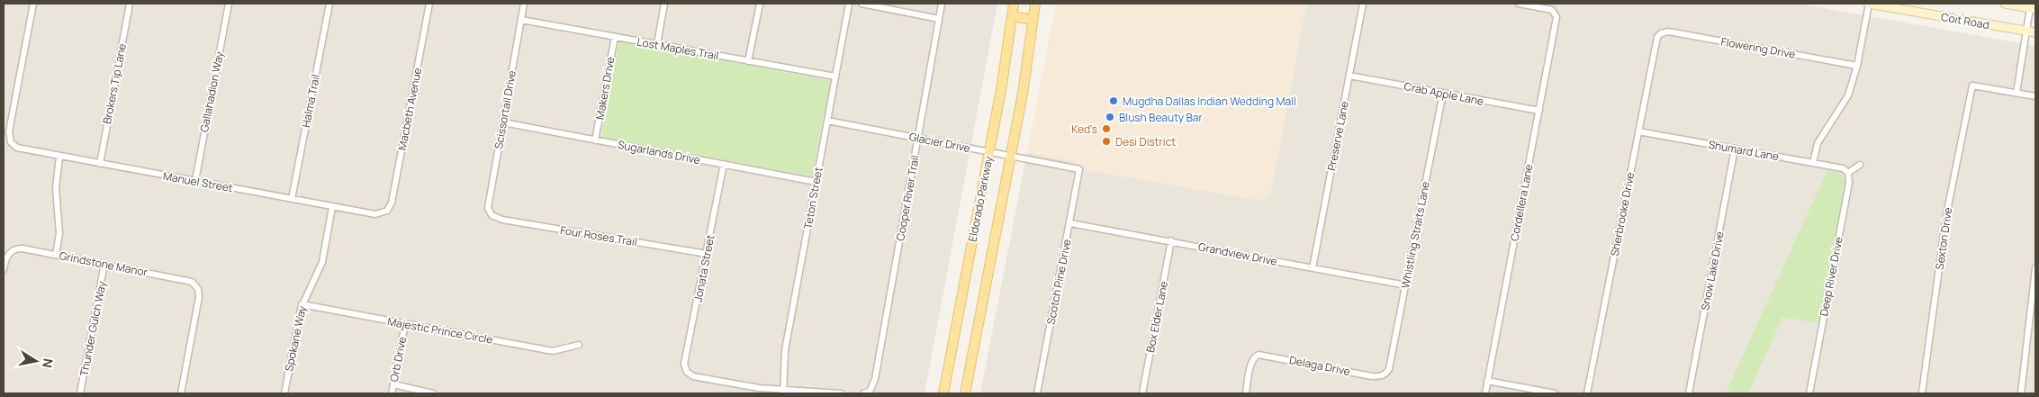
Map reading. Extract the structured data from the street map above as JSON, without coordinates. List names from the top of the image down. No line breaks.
{"streets":{"main road":["Coit Road","Eldorado Parkway"],"street":["Flowering Drive","Lost Maples Trail","Brokers Tip Lane","Makers Drive","Gallahadion Way","Crab Apple Lane","Halma Trail","Macbeth Avenue","Scissortail Drive","Preserve Lane","Glacier Drive","Shumard Lane","Sugarlands Drive","Manuel Street","Teton Street","Cooper River Trail","Cordellera Lane","Sherbrooke Drive","Whistling Straits Lane","Four Roses Trail","Sexton Drive","Grandview Drive","Grindstone Manor","Jonata Street","Snow Lake Drive","Deep River Drive","Scotch Pine Drive","Box Elder Lane","Thunder Gulch Way","Majestic Prince Circle","Spokane Way","Orb Drive","Delaga Drive"]},"crossings":[["Flowering Drive","Sherbrooke Drive"],["Lost Maples Trail","Makers Drive"],["Lost Maples Trail","Scissortail Drive"],["Lost Maples Trail","Teton Street"],["Brokers Tip Lane","Manuel Street"],["Makers Drive","Sugarlands Drive"],["Gallahadion Way","Manuel Street"],["Crab Apple Lane","Preserve Lane"],["Crab Apple Lane","Cordellera Lane"],["Crab Apple Lane","Whistling Straits Lane"],["Halma Trail","Manuel Street"],["Macbeth Avenue","Manuel Street"],["Scissortail Drive","Sugarlands Drive"],["Scissortail Drive","Four Roses Trail"],["Preserve Lane","Grandview Drive"],["Glacier Drive","Teton Street"],["Glacier Drive","Cooper River Trail"],["Glacier Drive","Eldorado Parkway"],["Glacier Drive","Scotch Pine Drive"],["Shumard Lane","Sherbrooke Drive"],["Shumard Lane","Snow Lake Drive"],["Shumard Lane","Deep River Drive"],["Sugarlands Drive","Teton Street"],["Sugarlands Drive","Jonata Street"],["Manuel Street","Spokane Way"],["Teton Street","Jonata Street"],["Whistling Straits Lane","Grandview Drive"],["Whistling Straits Lane","Delaga Drive"],["Four Roses Trail","Jonata Street"],["Grandview Drive","Scotch Pine Drive"],["Grandview Drive","Box Elder Lane"],["Grindstone Manor","Thunder Gulch Way"],["Majestic Prince Circle","Spokane Way"],["Majestic Prince Circle","Orb Drive"]],"places":["Mugdha Dallas Indian Wedding Mall","Blush Beauty Bar","Ked's","Desi District"],"north":"right"}
